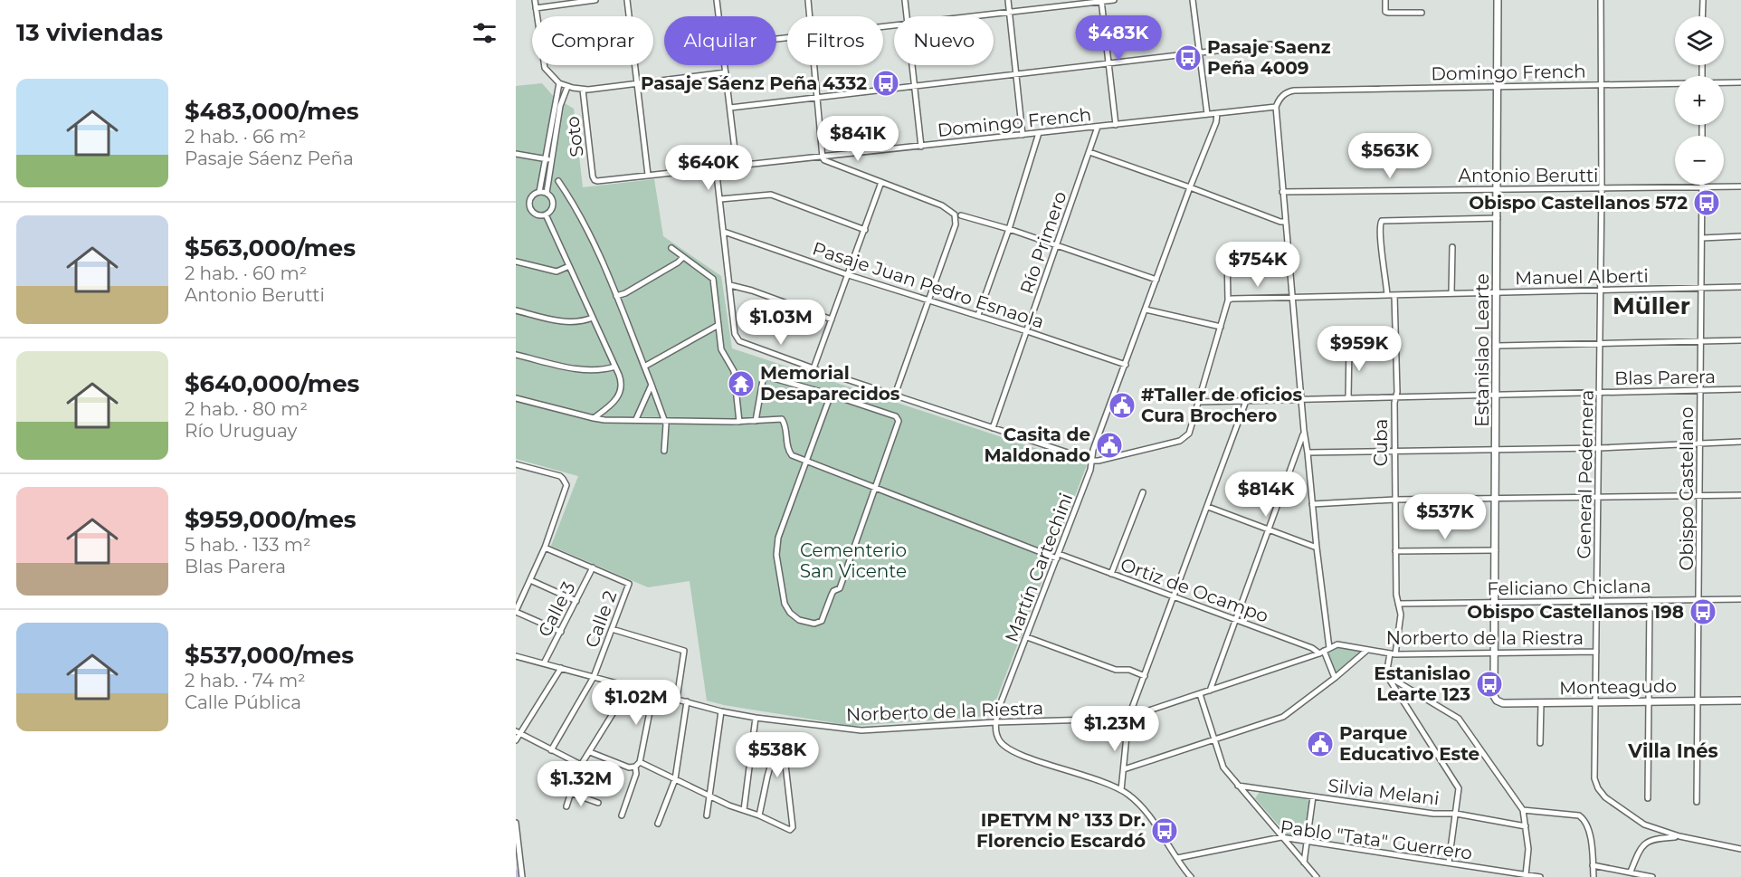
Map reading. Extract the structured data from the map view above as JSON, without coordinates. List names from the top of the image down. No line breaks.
{"streets":{"street":["Domingo French","Soto","Antonio Berutti","Río Primero","Manuel Alberti","Pasaje Juan Pedro Esnaola","Estanislao Learte","Blas Parera","Cuba","General Pedernera","Obispo Castellano","Martín Cartechini","Feliciano Chiclana","Ortiz de Ocampo","Calle 3","Calle 2","Norberto de la Riestra","Monteagudo","Silvia Melani","Pablo \"Tata\" Guerrero"]},"crossings":[["Domingo French","Soto"],["Domingo French","Río Primero"],["Domingo French","Estanislao Learte"],["Domingo French","General Pedernera"],["Domingo French","Martín Cartechini"],["Antonio Berutti","Estanislao Learte"],["Antonio Berutti","General Pedernera"],["Antonio Berutti","Obispo Castellano"],["Río Primero","Pasaje Juan Pedro Esnaola"],["Manuel Alberti","Estanislao Learte"],["Manuel Alberti","Cuba"],["Manuel Alberti","General Pedernera"],["Manuel Alberti","Obispo Castellano"],["Pasaje Juan Pedro Esnaola","Martín Cartechini"],["Estanislao Learte","Blas Parera"],["Estanislao Learte","Feliciano Chiclana"],["Estanislao Learte","Norberto de la Riestra"],["Estanislao Learte","Monteagudo"],["Blas Parera","Cuba"],["Blas Parera","General Pedernera"],["Blas Parera","Obispo Castellano"],["Cuba","Feliciano Chiclana"],["Cuba","Norberto de la Riestra"],["General Pedernera","Feliciano Chiclana"],["General Pedernera","Norberto de la Riestra"],["General Pedernera","Monteagudo"],["Obispo Castellano","Feliciano Chiclana"],["Obispo Castellano","Monteagudo"],["Martín Cartechini","Ortiz de Ocampo"],["Martín Cartechini","Norberto de la Riestra"],["Ortiz de Ocampo","Norberto de la Riestra"],["Calle 3","Calle 2"],["Calle 3","Norberto de la Riestra"],["Calle 2","Norberto de la Riestra"]],"districts":["Müller","Villa Inés"],"parks":["Cementerio San Vicente"],"places":{"bus stop":["Pasaje Saenz Peña 4009","Pasaje Sáenz Peña 4332","Obispo Castellanos 572","Obispo Castellanos 198","Estanislao Learte 123","IPETYM Nº 133 Dr. Florencio Escardó"],"temple":["Memorial Desaparecidos"],"public building":["#Taller de oficios Cura Brochero","Casita de Maldonado","Parque Educativo Este"]},"page":{"heading":"13 viviendas","price":["$483K","$841K","$563K","$640K","$754K","$1.03M","$959K","$814K","$537K","$1.02M","$1.23M","$538K","$1.32M"],"map_buttons":["+","−"],"chip":["Comprar","Alquilar","Filtros","Nuevo"],"list":[{"name":"$483,000/mes","note":"2 hab. · 66 m² · Pasaje Sáenz Peña"},{"name":"$563,000/mes","note":"2 hab. · 60 m² · Antonio Berutti"},{"name":"$640,000/mes","note":"2 hab. · 80 m² · Río Uruguay"},{"name":"$959,000/mes","note":"5 hab. · 133 m² · Blas Parera"},{"name":"$537,000/mes","note":"2 hab. · 74 m² · Calle Pública"}]}}
